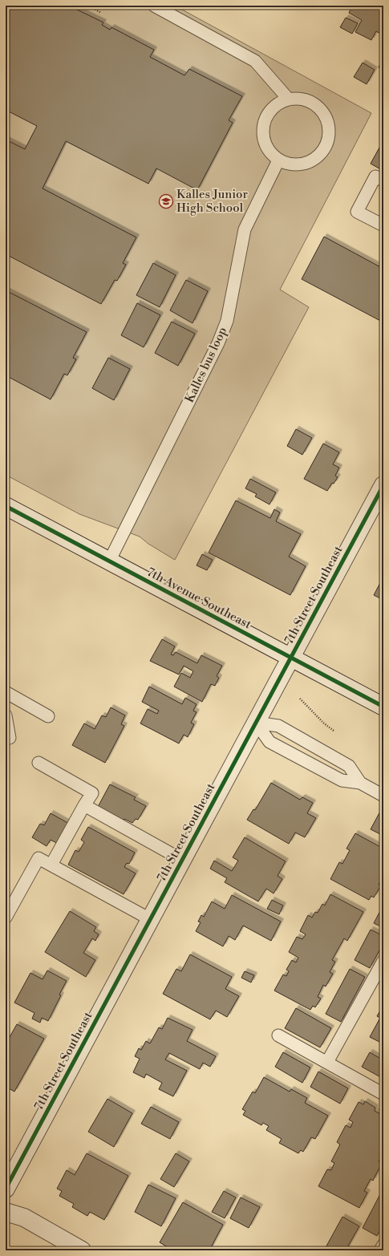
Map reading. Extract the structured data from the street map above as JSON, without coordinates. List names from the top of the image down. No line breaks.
{"streets":{"street":["7th Street Southeast","7th Avenue Southeast"],"lane":["Kalles bus loop"]},"crossings":[["Kalles bus loop","7th Avenue Southeast"],["7th Street Southeast","7th Avenue Southeast"]],"places":{"school or university":["Kalles Junior High School"]}}
